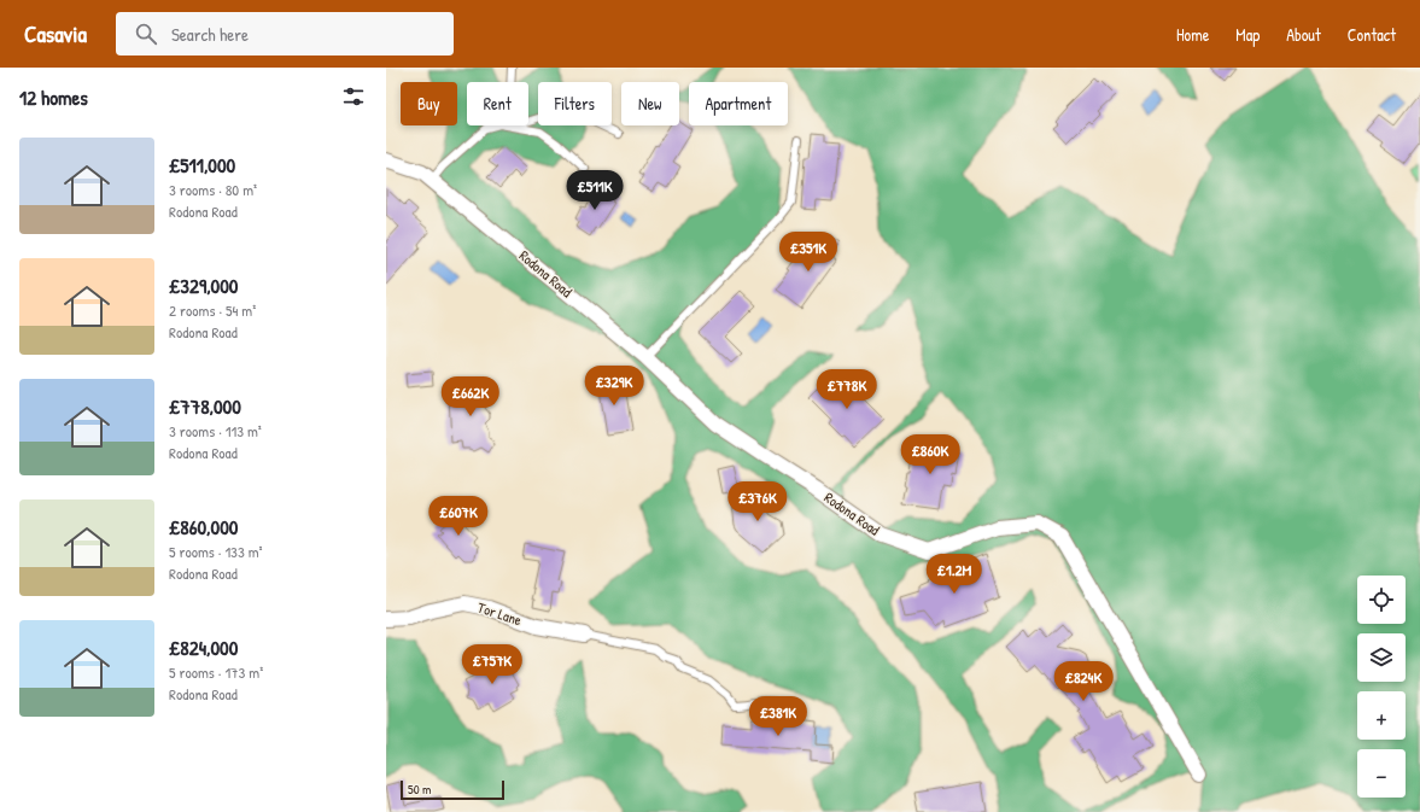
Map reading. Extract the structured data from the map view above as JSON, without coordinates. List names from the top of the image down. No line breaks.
{"streets":{"street":["Rodona Road","Tor Lane"]},"scale_bar":"50 m","page":{"header":"Casavia","search":"Search here","nav":["Home","Map","About","Contact"],"heading":"12 homes","chip":["Buy","Rent","Filters","New","Apartment"],"list":[{"name":"£511,000","note":"3 rooms · 80 m² · Rodona Road"},{"name":"£329,000","note":"2 rooms · 54 m² · Rodona Road"},{"name":"£778,000","note":"3 rooms · 113 m² · Rodona Road"},{"name":"£860,000","note":"5 rooms · 133 m² · Rodona Road"},{"name":"£824,000","note":"5 rooms · 173 m² · Rodona Road"}],"price":["£511K","£351K","£329K","£778K","£662K","£860K","£376K","£607K","£1.2M","£757K","£824K","£381K"],"map_buttons":["+","−"],"scale":"50 m"}}
